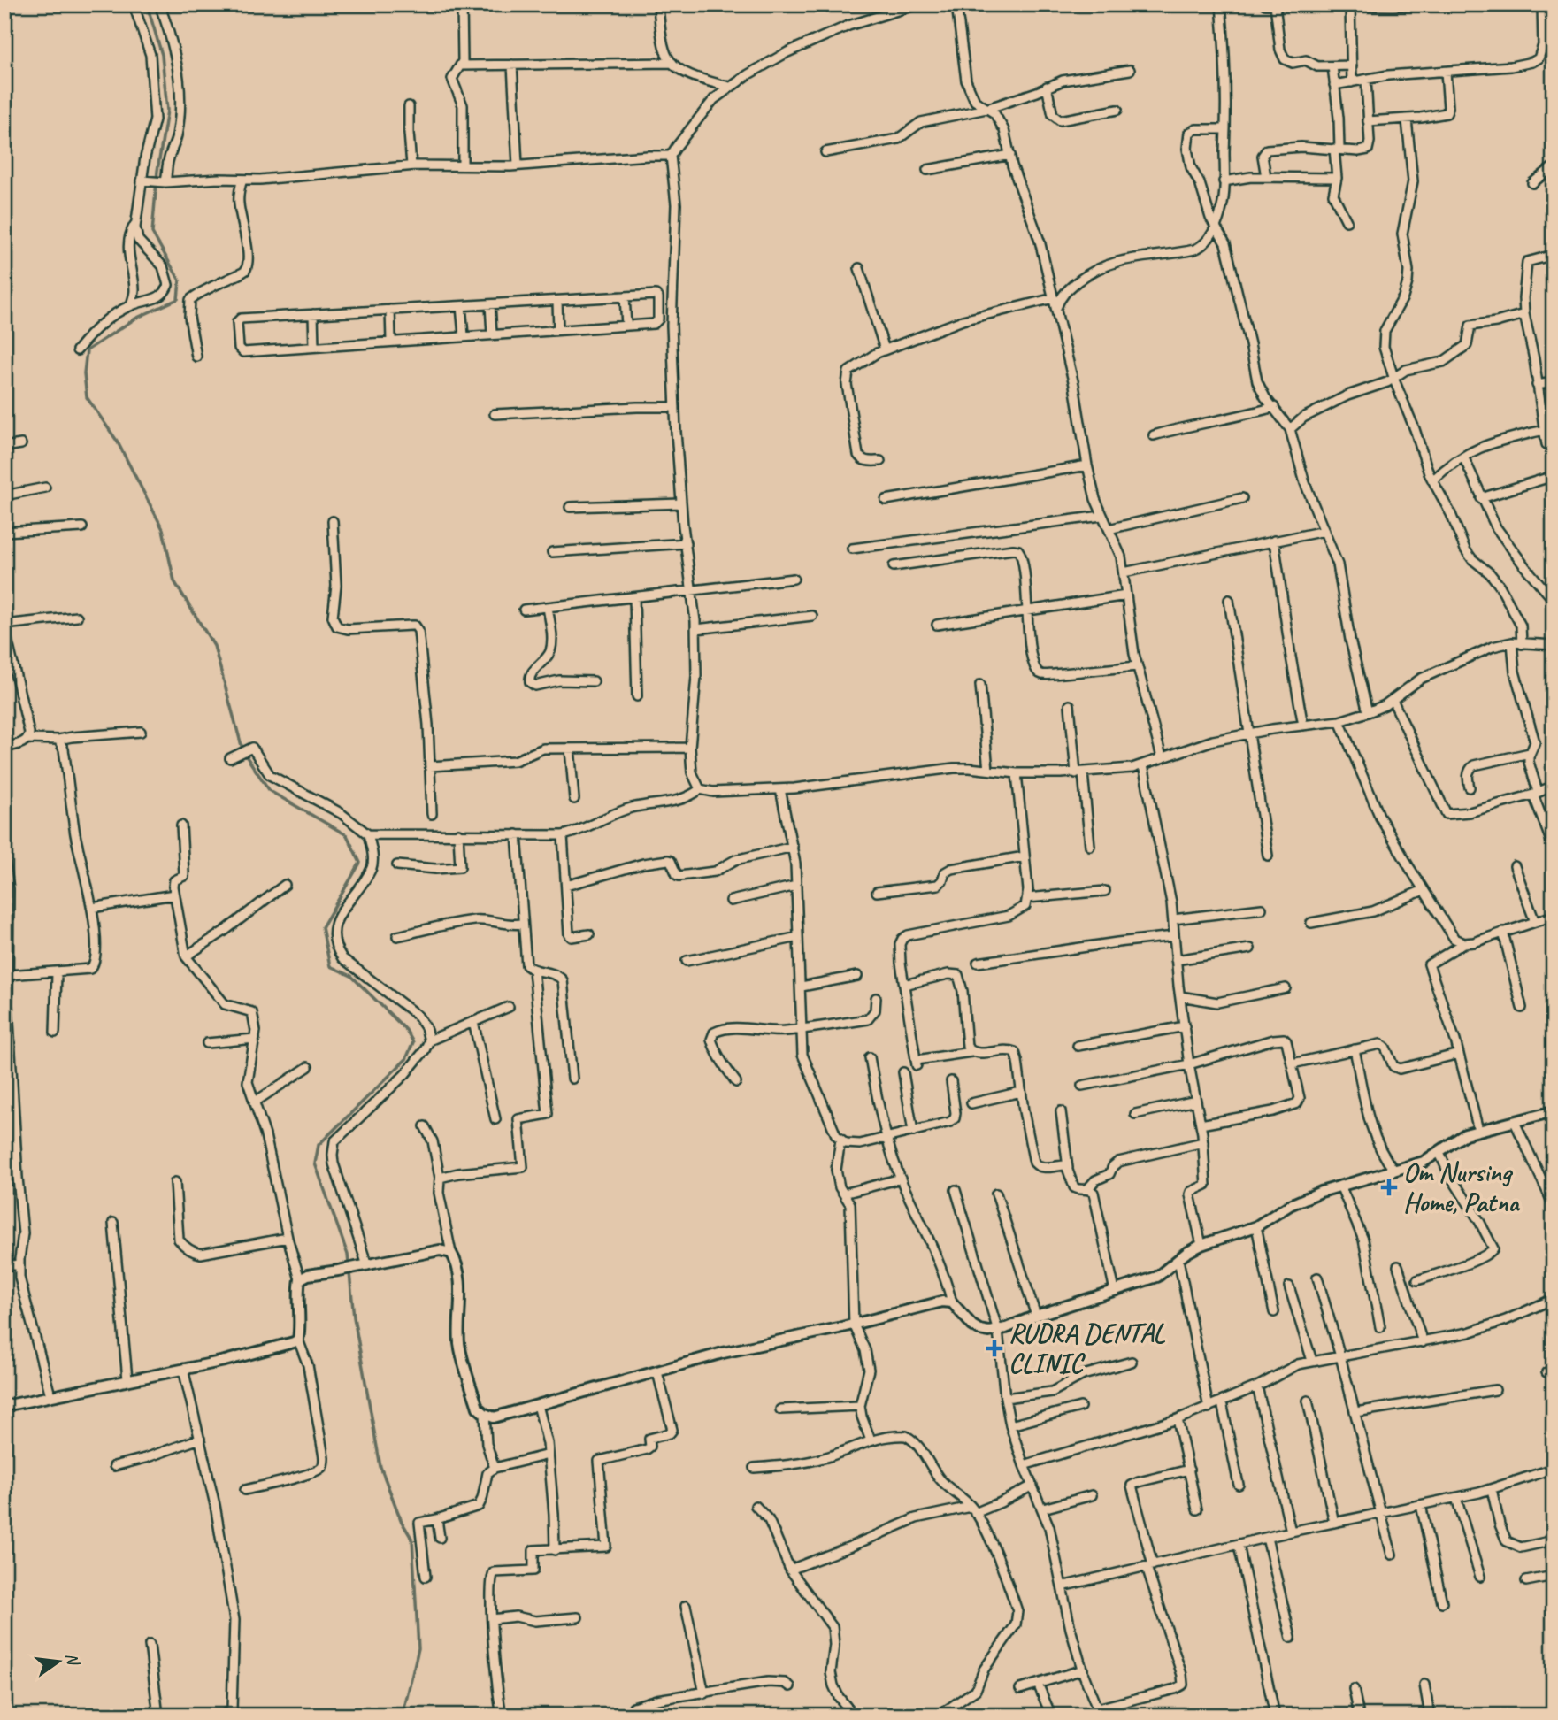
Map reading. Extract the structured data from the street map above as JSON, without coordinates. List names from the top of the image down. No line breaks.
{"places":{"health":["Om Nursing Home, Patna","RUDRA DENTAL CLINIC"]},"north":"right"}
